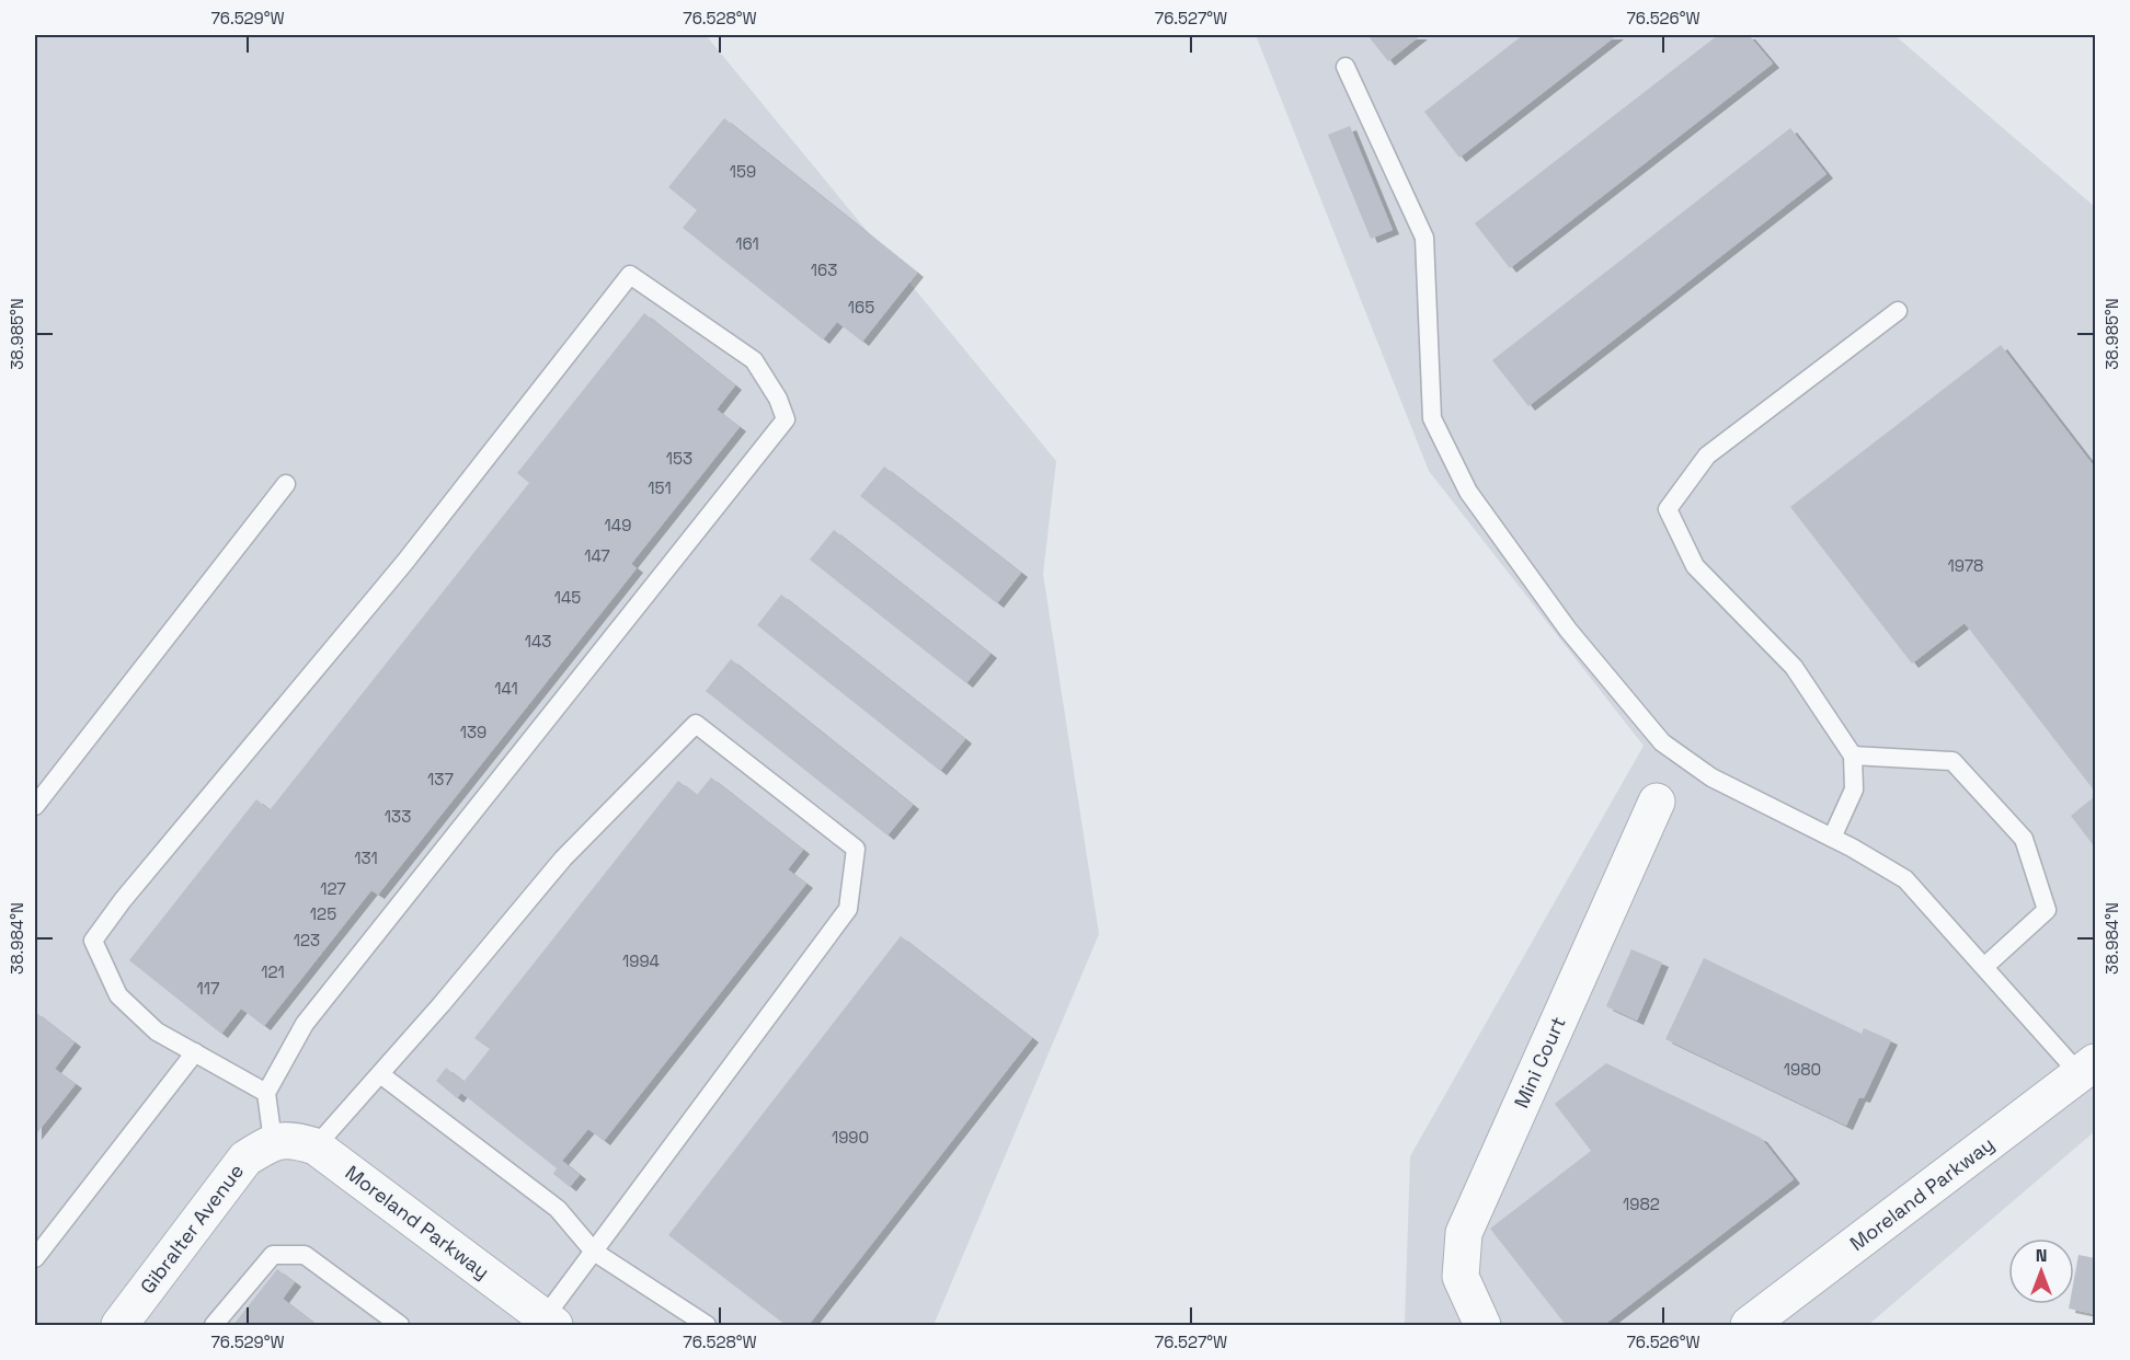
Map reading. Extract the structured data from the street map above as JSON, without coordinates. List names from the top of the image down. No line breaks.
{"streets":{"street":["Mini Court","Moreland Parkway","Gibralter Avenue"]},"crossings":[["Moreland Parkway","Gibralter Avenue"]],"house_numbers":["159","161","163","165","153","151","149","147","1978","145","143","141","139","137","133","131","127","125","123","1994","121","117","1980","1990","1982"],"north":"top","coordinates":["76.529°W","76.528°W","76.527°W","76.526°W","38.985°N","38.984°N"]}
